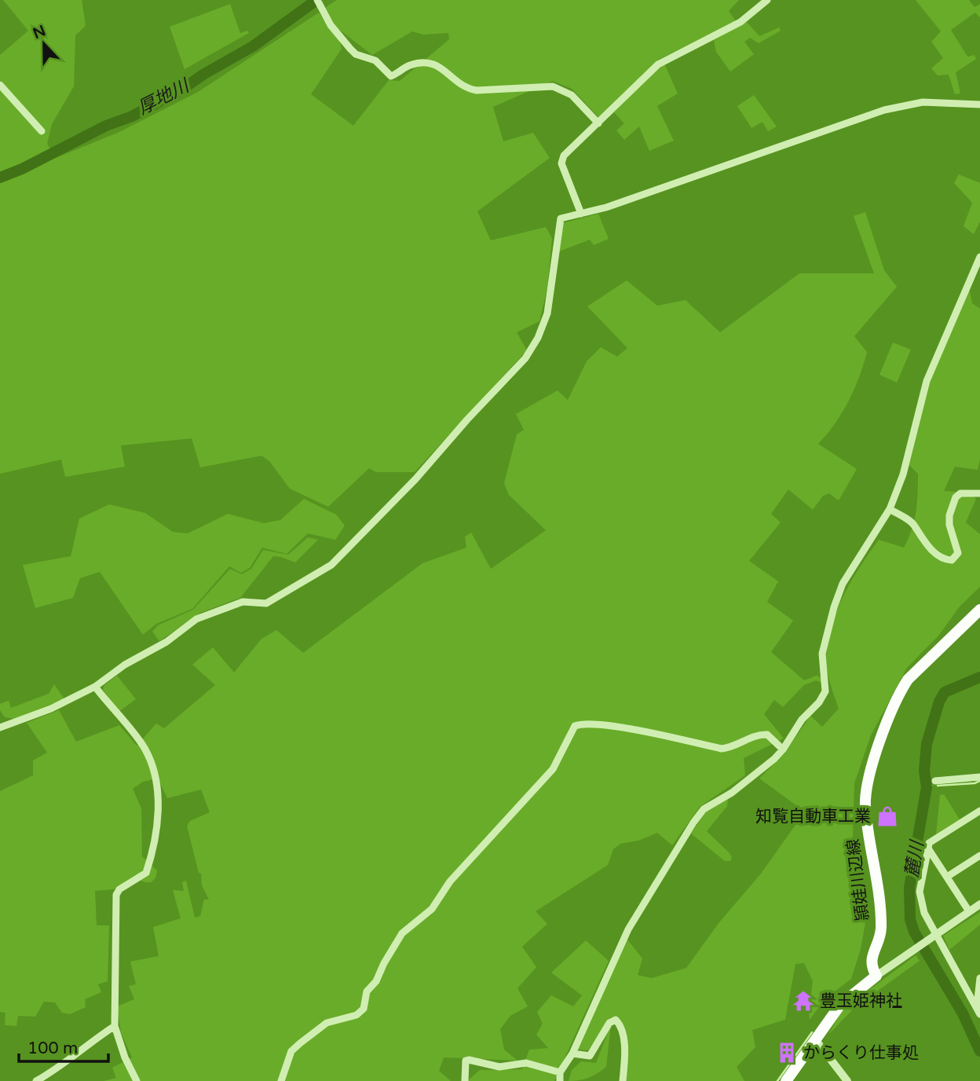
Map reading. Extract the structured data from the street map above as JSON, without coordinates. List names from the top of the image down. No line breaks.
{"streets":{"main road":["頴娃川辺線"]},"water":["厚地川","麓川"],"places":{"shop":["知覧自動車工業"],"temple":["豊玉姫神社"],"building":["からくり仕事処"]},"scale_bar":"100 m","north":"top"}
